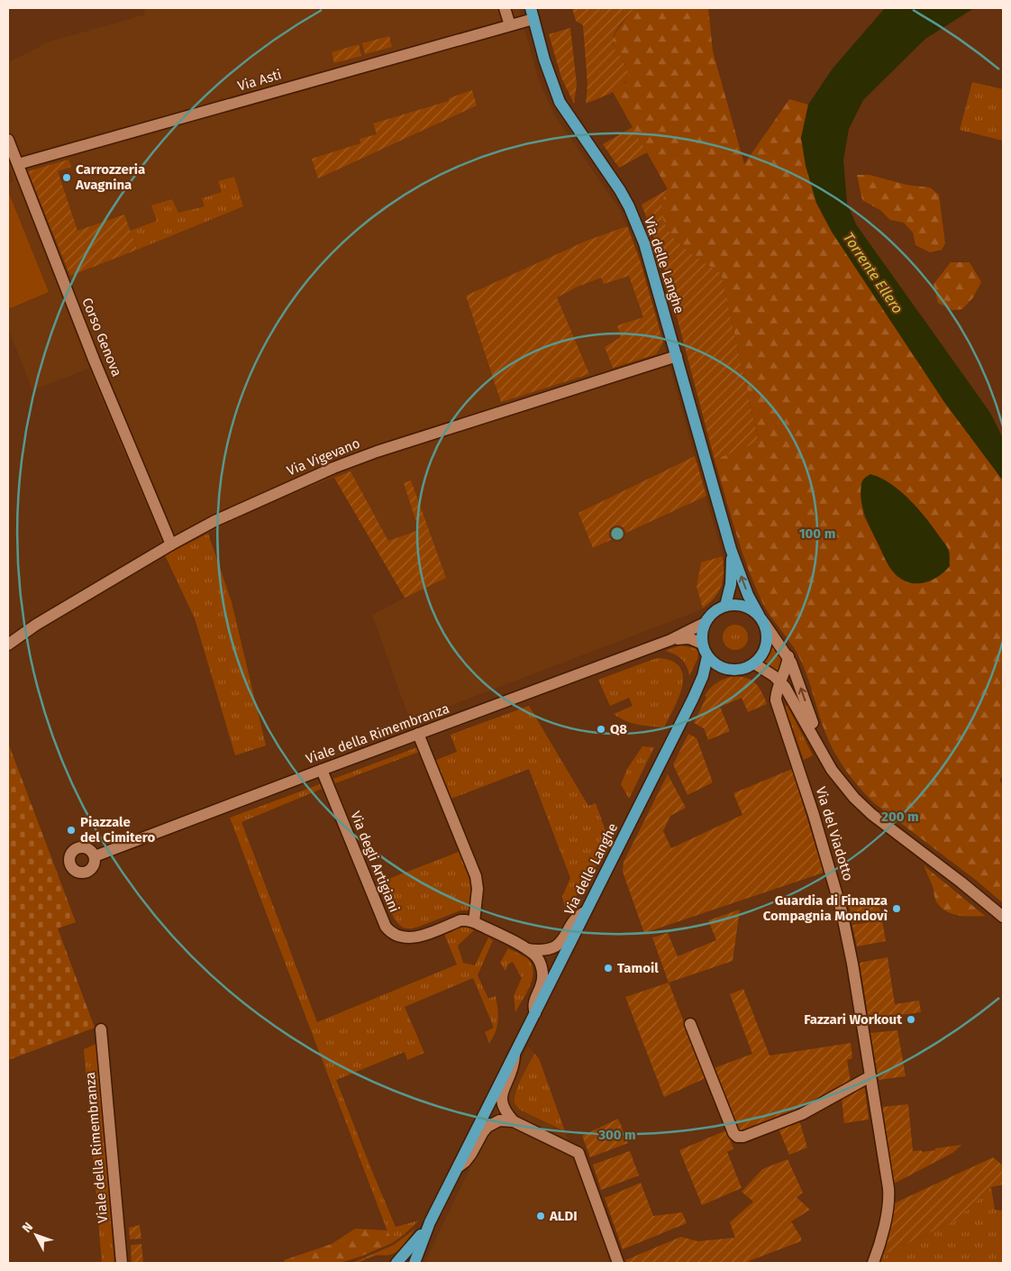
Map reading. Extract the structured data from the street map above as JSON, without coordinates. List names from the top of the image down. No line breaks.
{"streets":{"main road":["Via delle Langhe"],"street":["Via Asti","Corso Genova","Via Vigevano","Viale della Rimembranza","Via del Viadotto","Via degli Artigiani"]},"crossings":[["Via Asti","Via delle Langhe"],["Via Asti","Corso Genova"],["Via delle Langhe","Via Vigevano"],["Via delle Langhe","Via degli Artigiani"],["Corso Genova","Via Vigevano"],["Viale della Rimembranza","Via degli Artigiani"]],"water":["Torrente Ellero"],"places":["Carrozzeria Avagnina","Q8","Piazzale del Cimitero","Guardia di Finanza Compagnia Mondovì","Tamoil","Fazzari Workout","ALDI"],"north":"top left","rings":["100 m","200 m","300 m"]}
